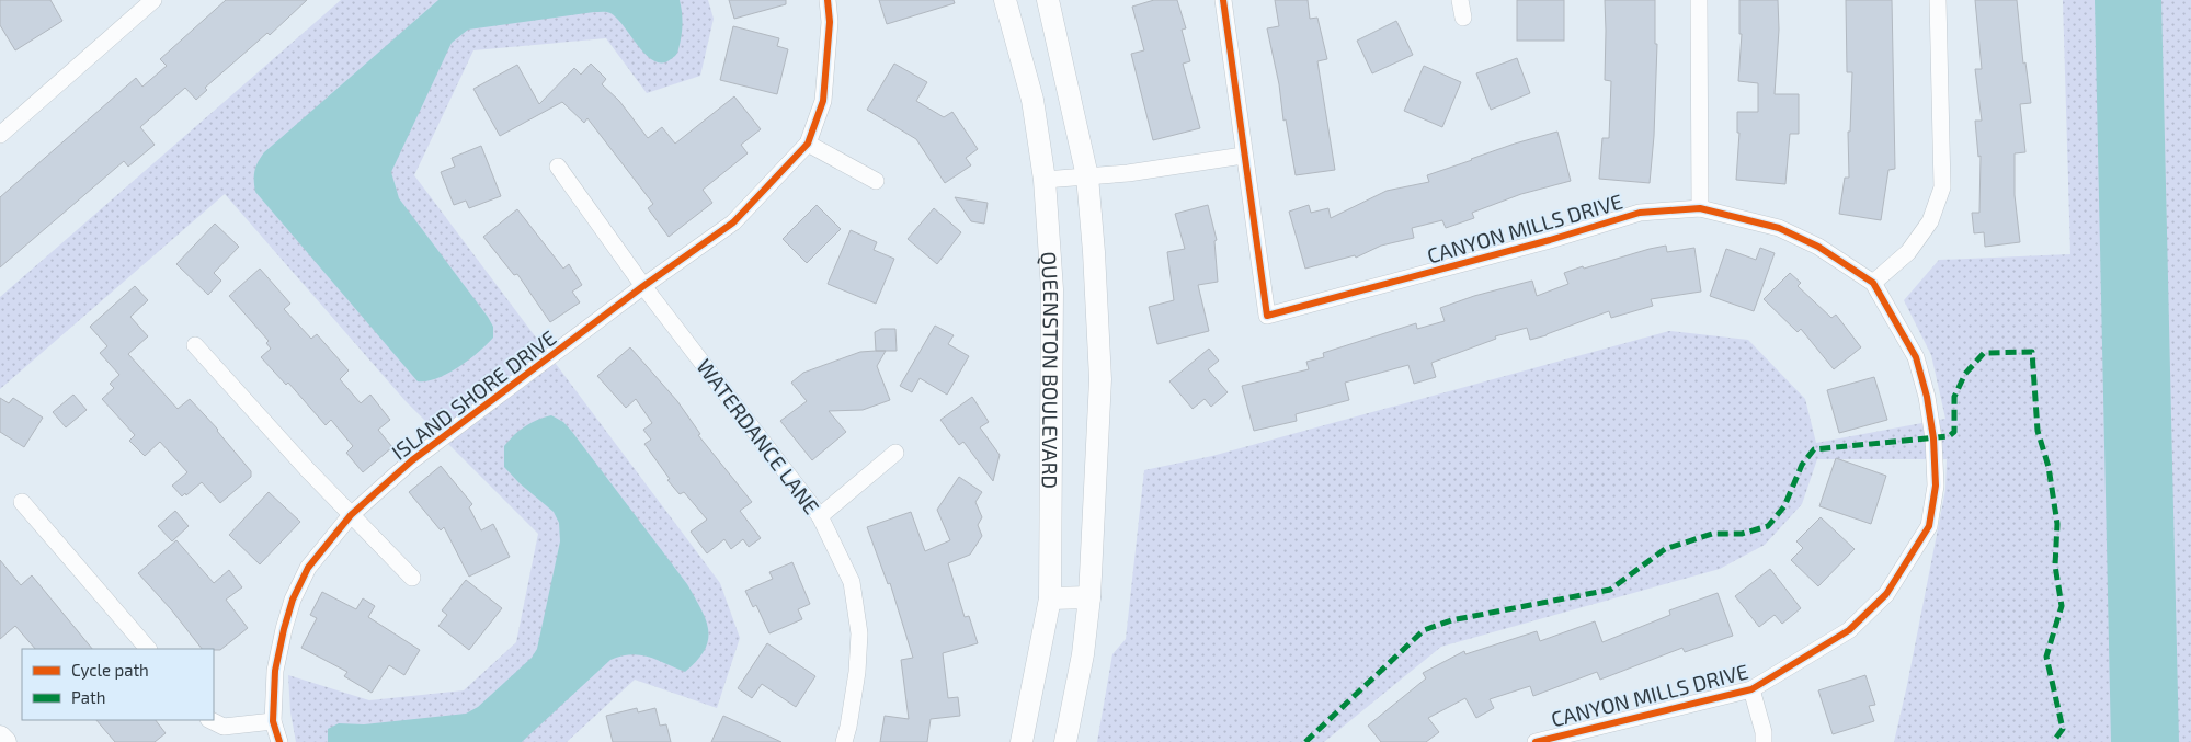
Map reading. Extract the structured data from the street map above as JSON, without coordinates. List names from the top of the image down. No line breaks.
{"streets":{"main road":["QUEENSTON BOULEVARD"],"street":["CANYON MILLS DRIVE","ISLAND SHORE DRIVE","WATERDANCE LANE"]},"crossings":[["ISLAND SHORE DRIVE","WATERDANCE LANE"]],"legend":["Cycle path","Path"]}
